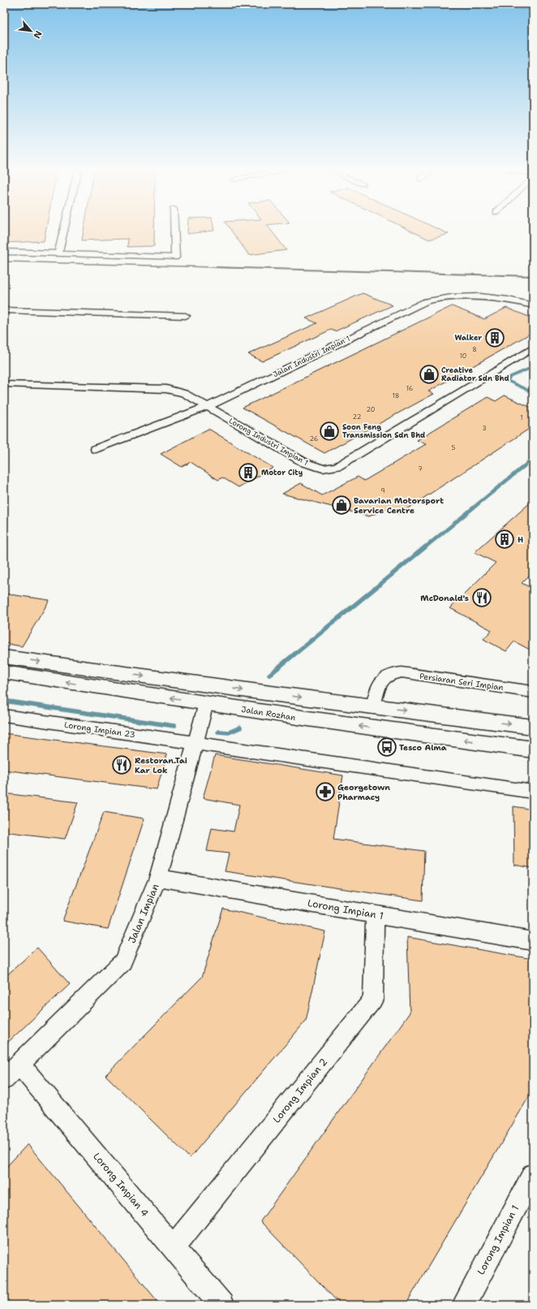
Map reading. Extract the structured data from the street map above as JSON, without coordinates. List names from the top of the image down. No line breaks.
{"streets":{"main road":["Jalan Rozhan"],"street":["Jalan Industri Impian 1","Lorong Industri Impian 1","Persiaran Seri Impian","Lorong Impian 23","Lorong Impian 1","Jalan Impian","Lorong Impian 2","Lorong Impian 4"]},"crossings":[["Jalan Industri Impian 1","Lorong Industri Impian 1"],["Persiaran Seri Impian","Jalan Rozhan"],["Jalan Rozhan","Jalan Impian"],["Lorong Impian 23","Jalan Impian"],["Lorong Impian 1","Jalan Impian"],["Lorong Impian 1","Lorong Impian 2"],["Jalan Impian","Lorong Impian 4"],["Lorong Impian 2","Lorong Impian 4"]],"places":{"building":["Walker","Motor City","H"],"shop":["Creative Radiator Sdn Bhd","Soon Feng Transmission Sdn Bhd","Bavarian Motorsport Service Centre"],"restaurant":["McDonald's","Restoran.Tai Kar Lok"],"bus stop":["Tesco Alma"],"pharmacy":["Georgetown Pharmacy"]},"house_numbers":["8","10","16","18","20","22","1","3","26","5","7","9"],"north":"bottom right"}
